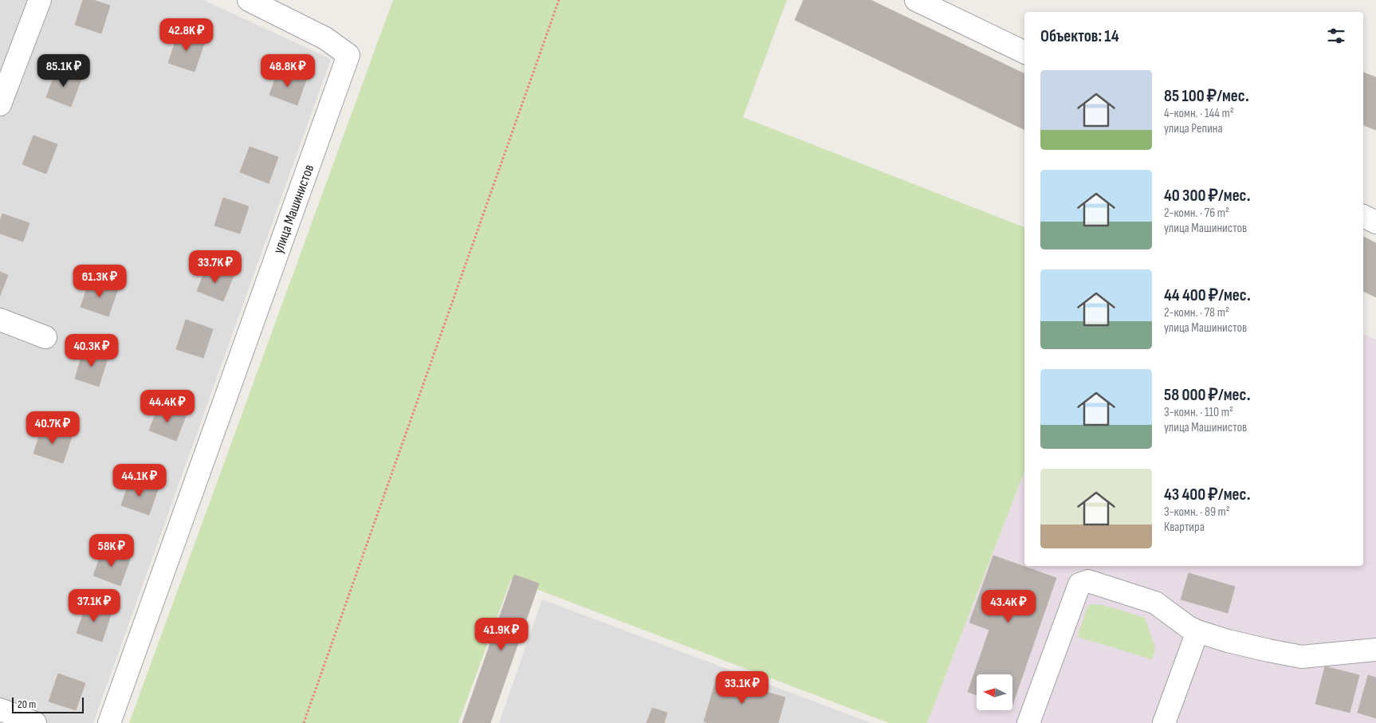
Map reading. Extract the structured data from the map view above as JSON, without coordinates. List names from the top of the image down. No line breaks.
{"streets":{"street":["улица Машинистов"]},"scale_bar":"20 m","north":"left","page":{"heading":"Объектов: 14","price":["42.8K ₽","85.1K ₽","48.8K ₽","33.7K ₽","61.3K ₽","40.3K ₽","44.4K ₽","40.7K ₽","44.1K ₽","58K ₽","37.1K ₽","43.4K ₽","41.9K ₽","33.1K ₽"],"list":[{"name":"85 100 ₽/мес.","note":"4-комн. · 144 m² · улица Репина"},{"name":"40 300 ₽/мес.","note":"2-комн. · 76 m² · улица Машинистов"},{"name":"44 400 ₽/мес.","note":"2-комн. · 78 m² · улица Машинистов"},{"name":"58 000 ₽/мес.","note":"3-комн. · 110 m² · улица Машинистов"},{"name":"43 400 ₽/мес.","note":"3-комн. · 89 m² · Квартира"}],"scale":"20 m"}}
